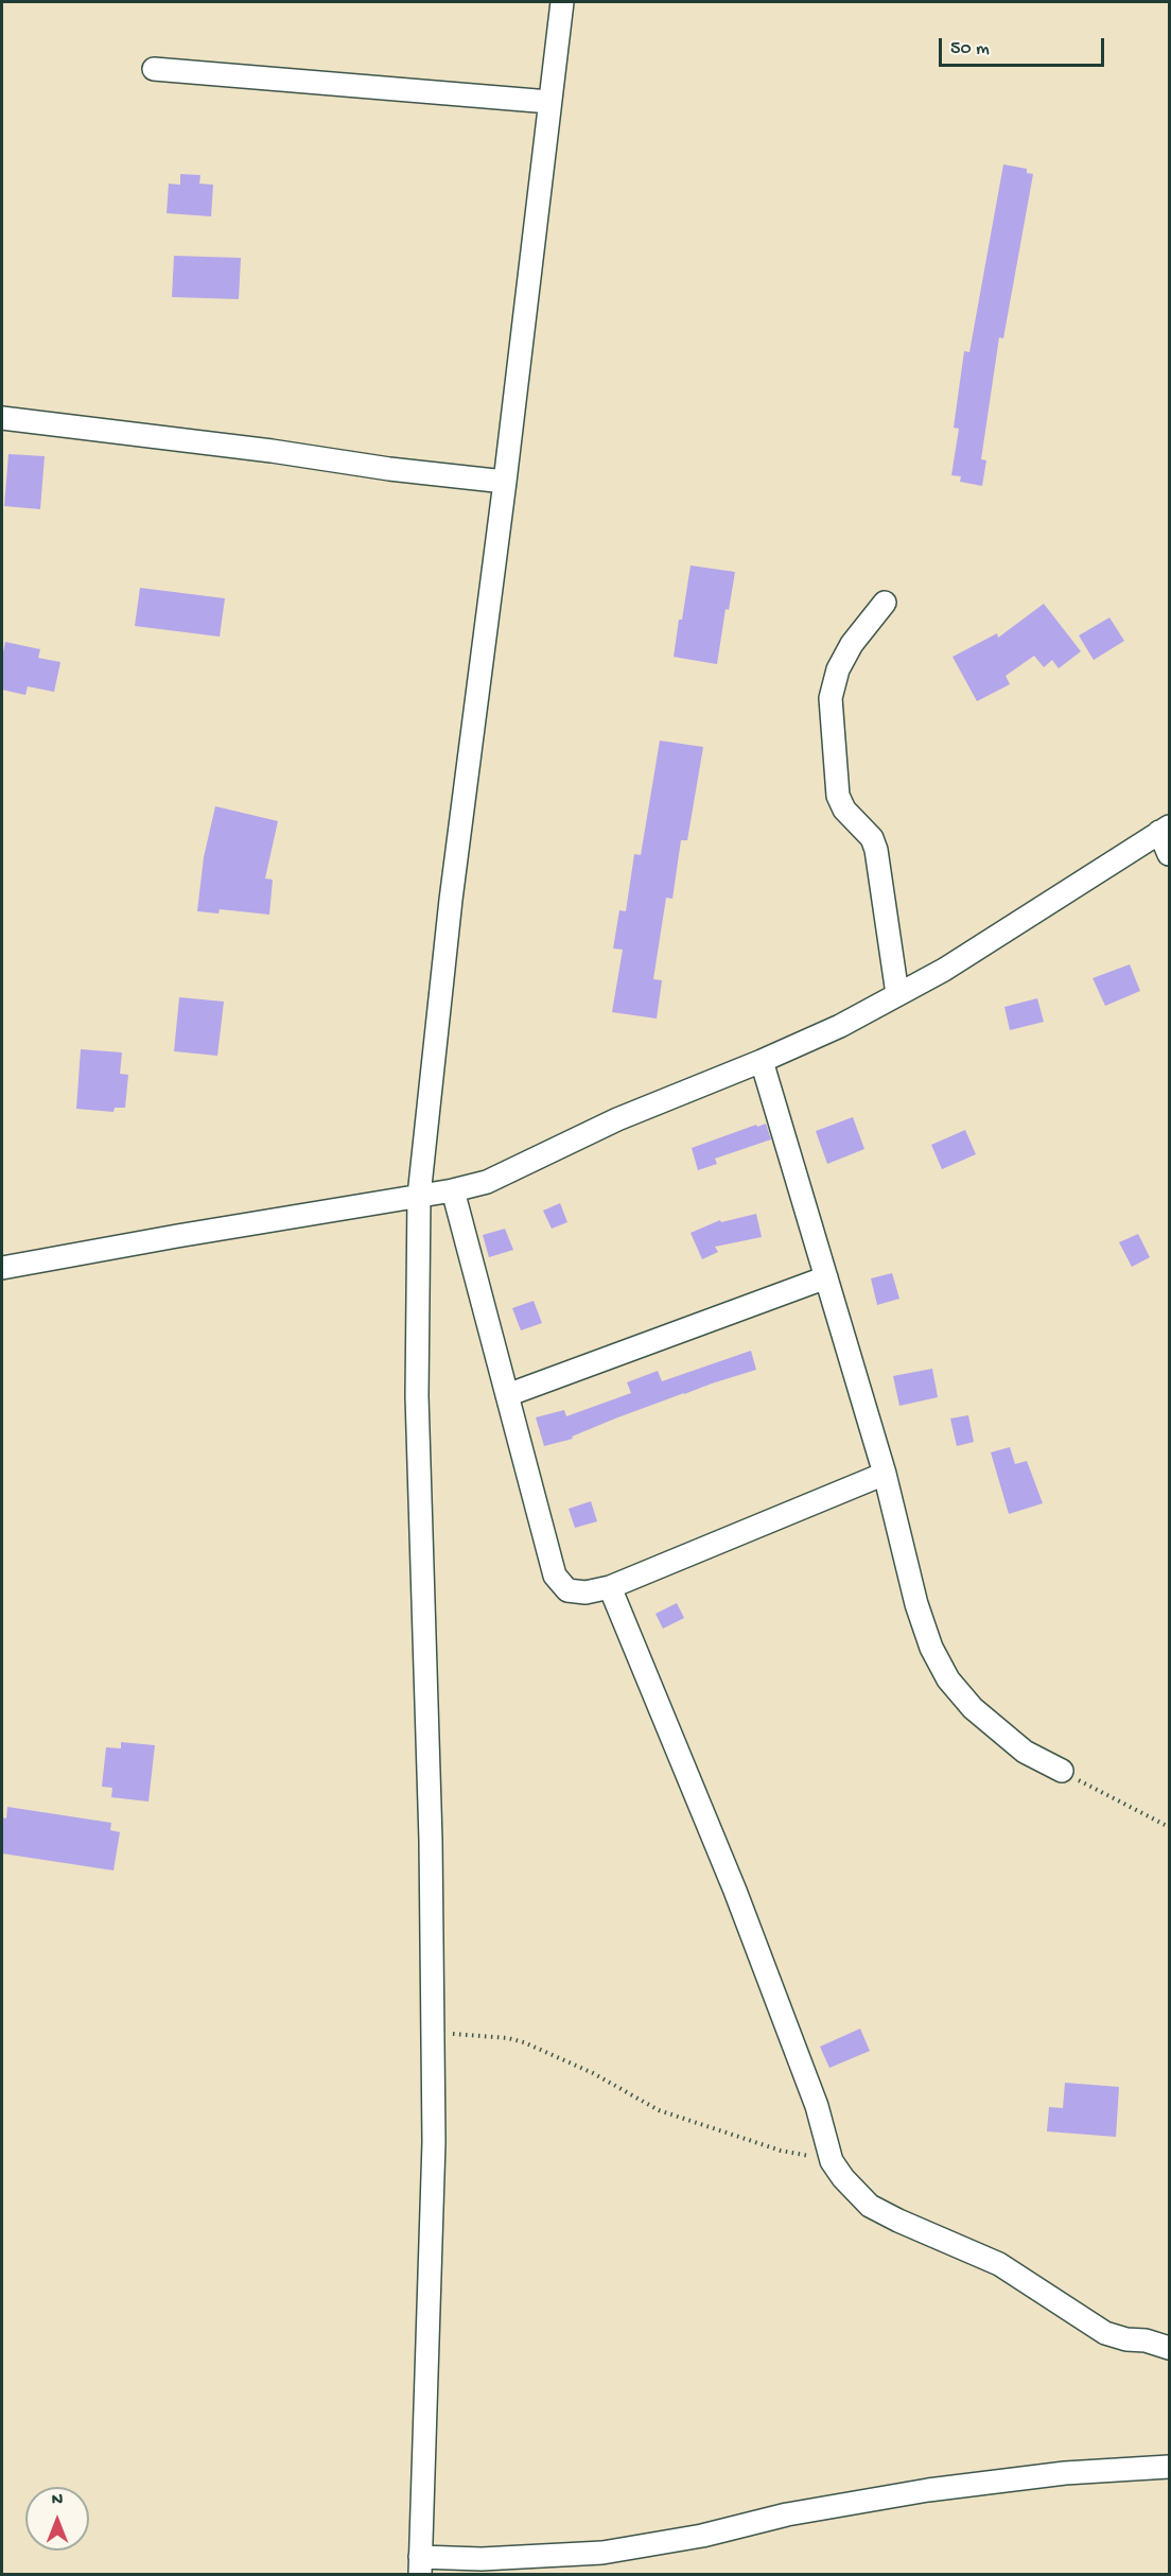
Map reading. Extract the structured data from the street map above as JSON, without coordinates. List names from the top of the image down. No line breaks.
{"scale_bar":"50 m","north":"top"}
